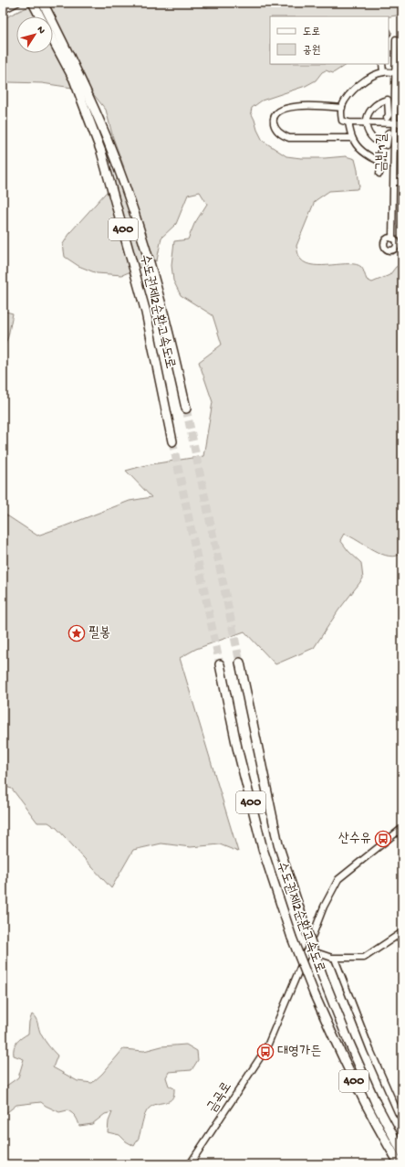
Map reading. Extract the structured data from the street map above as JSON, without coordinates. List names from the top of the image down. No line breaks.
{"streets":{"highway":["400","수도권제2순환고속도로"],"street":["금반1길","금곡로"]},"places":{"place":["필봉"],"bus stop":["산수유","대영가든"]},"legend":["도로","공원"],"north":"top right"}
